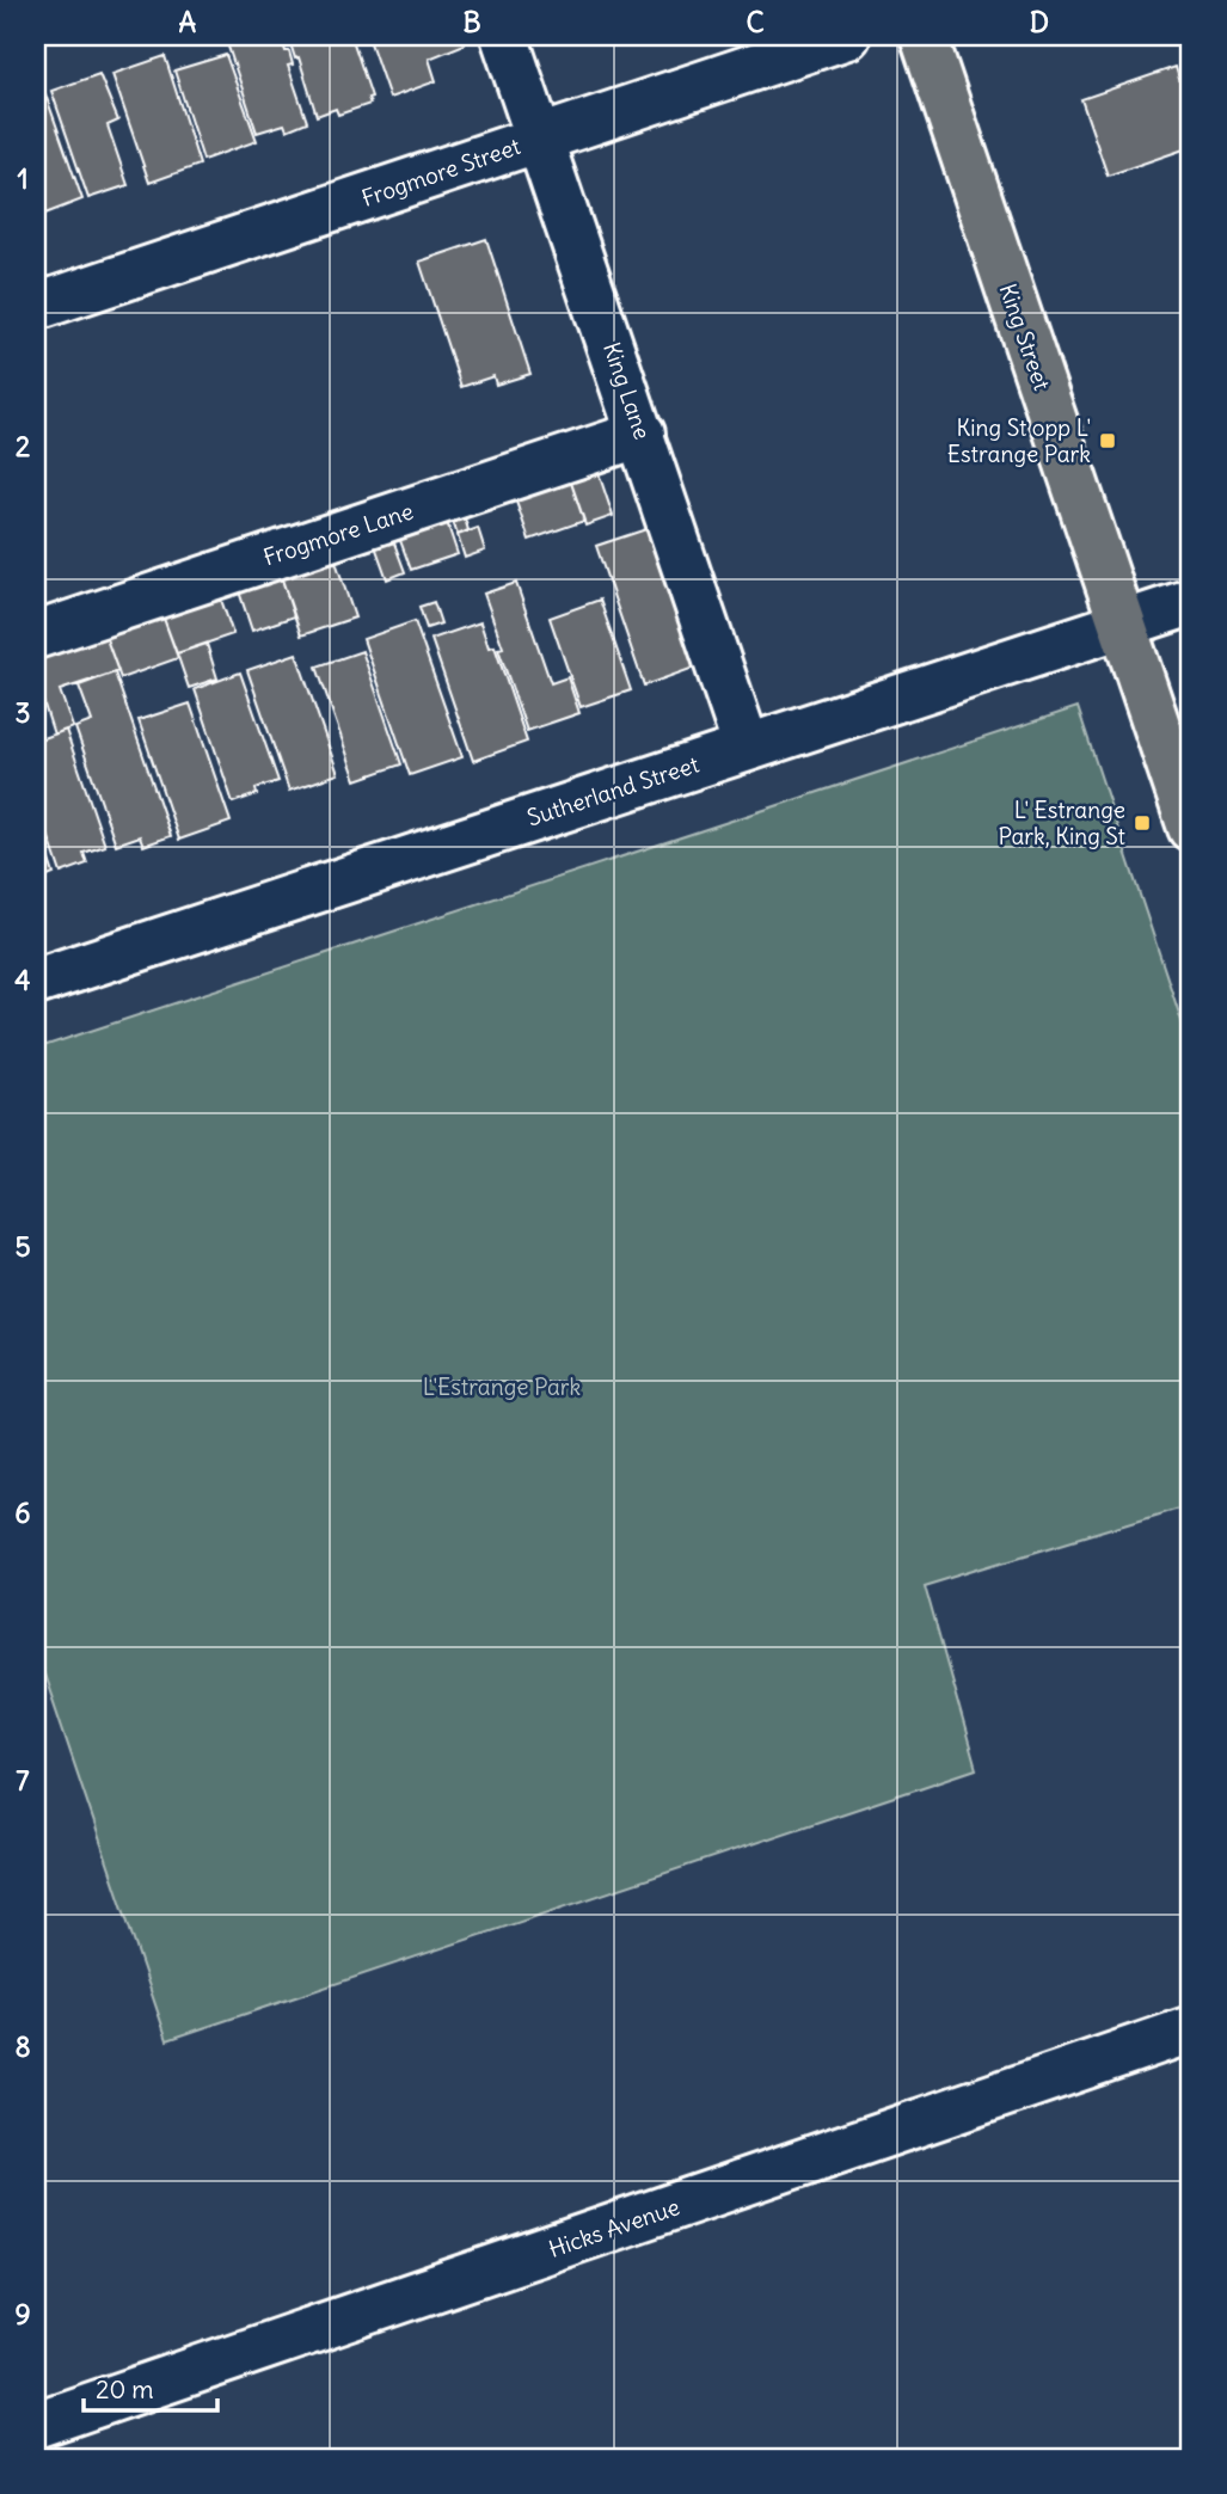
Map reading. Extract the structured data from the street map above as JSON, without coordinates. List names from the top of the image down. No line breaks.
{"streets":{"main road":["King Street"],"street":["Frogmore Street","King Lane","Frogmore Lane","Sutherland Street","Hicks Avenue"]},"crossings":[["Frogmore Street","King Lane"],["King Street","Sutherland Street"],["King Lane","Frogmore Lane"],["King Lane","Sutherland Street"]],"parks":["L'Estrange Park"],"places":{"transit":["King St opp L' Estrange Park","L' Estrange Park, King St"]},"scale_bar":"20 m","grid":{"columns":["A","B","C","D"],"rows":["1","2","3","4","5","6","7","8","9"]}}
